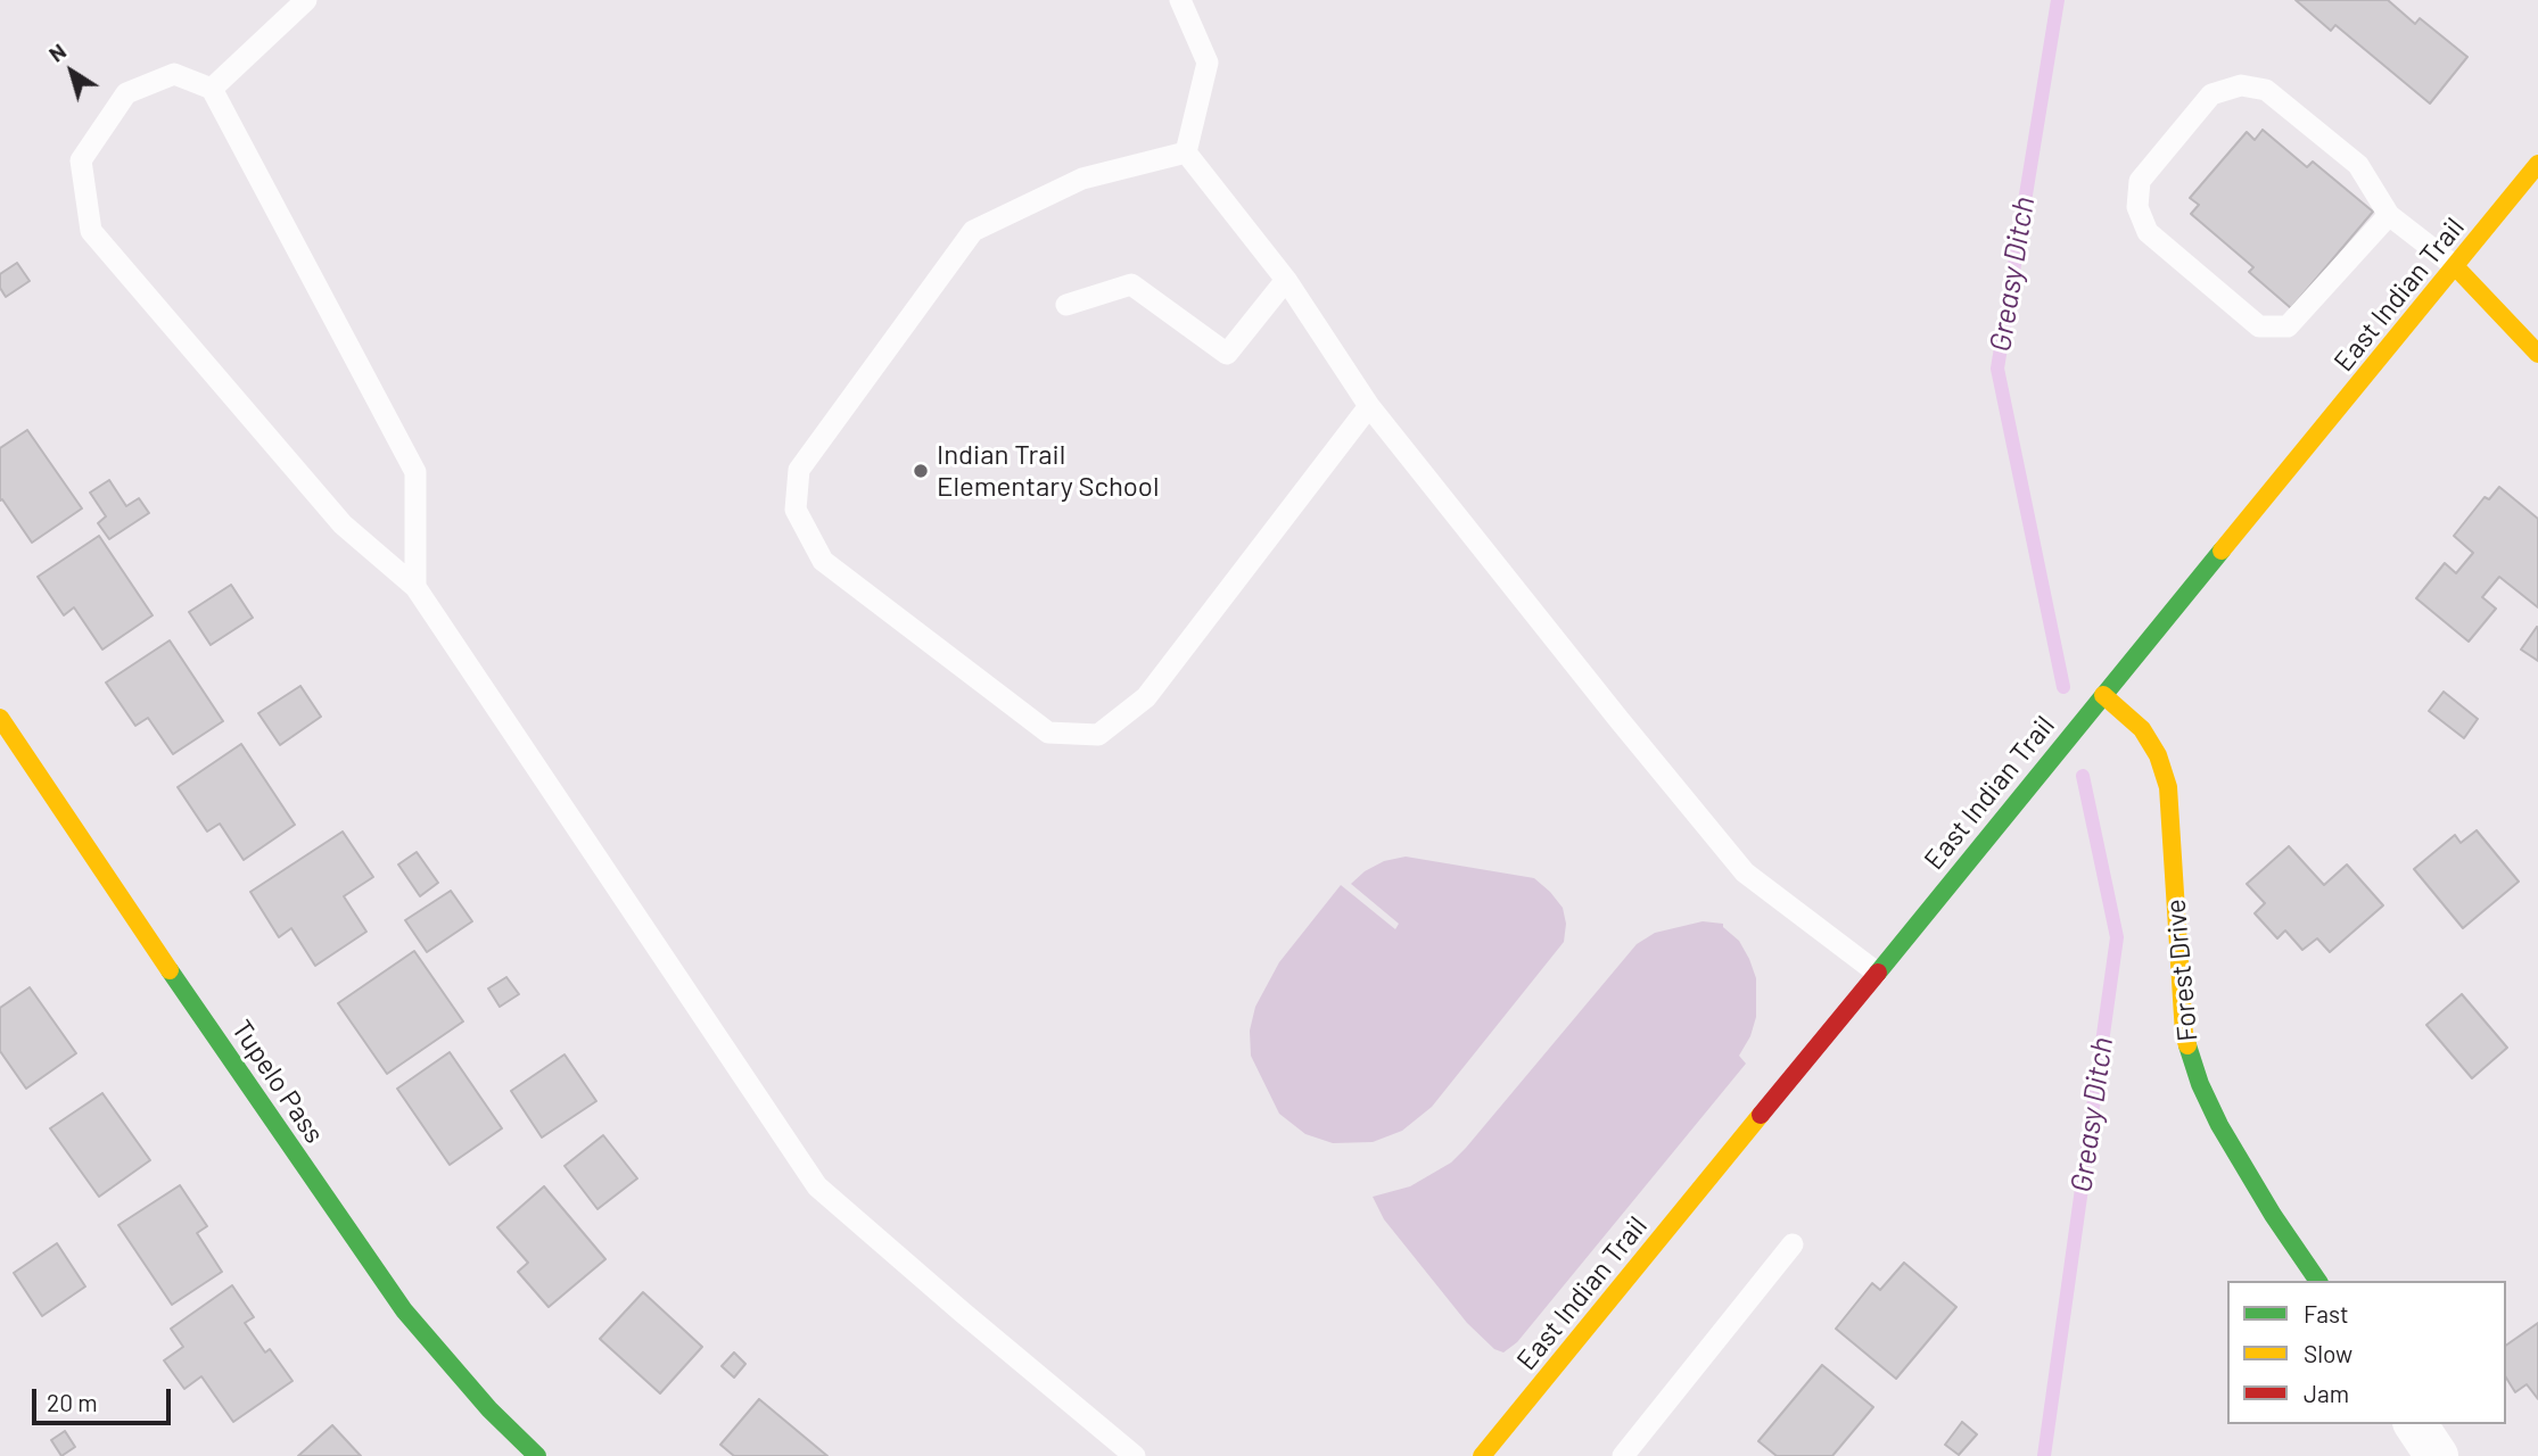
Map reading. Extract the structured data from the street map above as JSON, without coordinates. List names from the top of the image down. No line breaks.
{"streets":{"street":["East Indian Trail","Forest Drive","Tupelo Pass"]},"crossings":[["East Indian Trail","Forest Drive"]],"water":["Greasy Ditch"],"places":["Indian Trail Elementary School"],"legend":["Fast","Slow","Jam"],"scale_bar":"20 m","north":"top left"}
